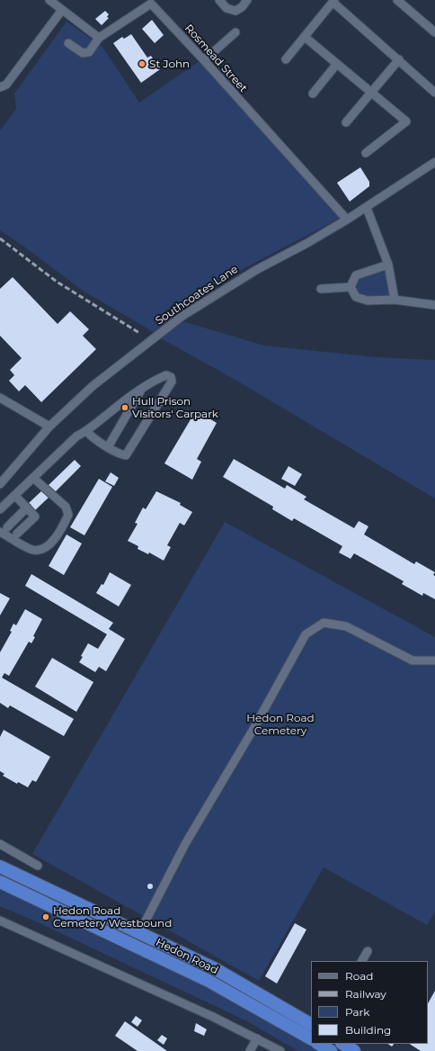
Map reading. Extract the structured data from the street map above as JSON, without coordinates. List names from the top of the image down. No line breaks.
{"streets":{"highway":["Hedon Road"],"street":["Rosmead Street","Southcoates Lane"]},"crossings":[["Rosmead Street","Southcoates Lane"]],"parks":["Hedon Road Cemetery"],"places":["St John","Hull Prison Visitors' Carpark","Hedon Road Cemetery Westbound"],"legend":["Road","Railway","Park","Building"]}
